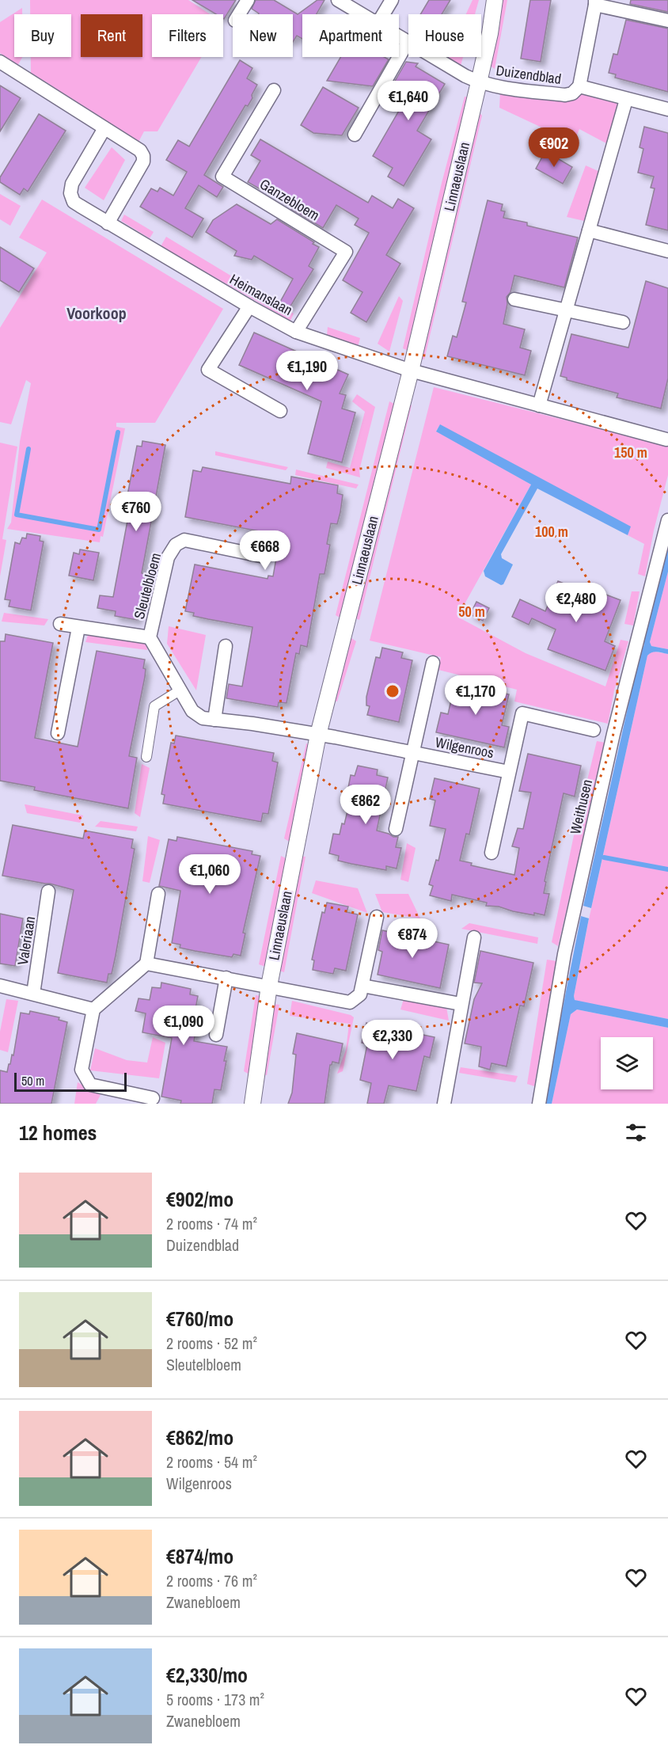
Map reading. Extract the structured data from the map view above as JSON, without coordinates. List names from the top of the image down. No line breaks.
{"streets":{"street":["Duizendblad","Linnaeuslaan","Ganzebloem","Heimanslaan","Sleutelbloem","Wilgenroos","Weithusen","Valeriaan"]},"crossings":[["Duizendblad","Linnaeuslaan"],["Linnaeuslaan","Heimanslaan"],["Linnaeuslaan","Sleutelbloem"],["Linnaeuslaan","Wilgenroos"],["Ganzebloem","Heimanslaan"],["Sleutelbloem","Wilgenroos"]],"districts":["Voorkoop"],"scale_bar":"50 m","page":{"chip":["Buy","Rent","Filters","New","Apartment","House"],"price":["€1,640","€902","€1,190","€760","€668","€2,480","€1,170","€862","€1,060","€874","€1,090","€2,330"],"scale":"50 m","heading":"12 homes","list":[{"name":"€902/mo","note":"2 rooms · 74 m² · Duizendblad"},{"name":"€760/mo","note":"2 rooms · 52 m² · Sleutelbloem"},{"name":"€862/mo","note":"2 rooms · 54 m² · Wilgenroos"},{"name":"€874/mo","note":"2 rooms · 76 m² · Zwanebloem"},{"name":"€2,330/mo","note":"5 rooms · 173 m² · Zwanebloem"}]},"rings":["150 m","100 m","50 m"]}
